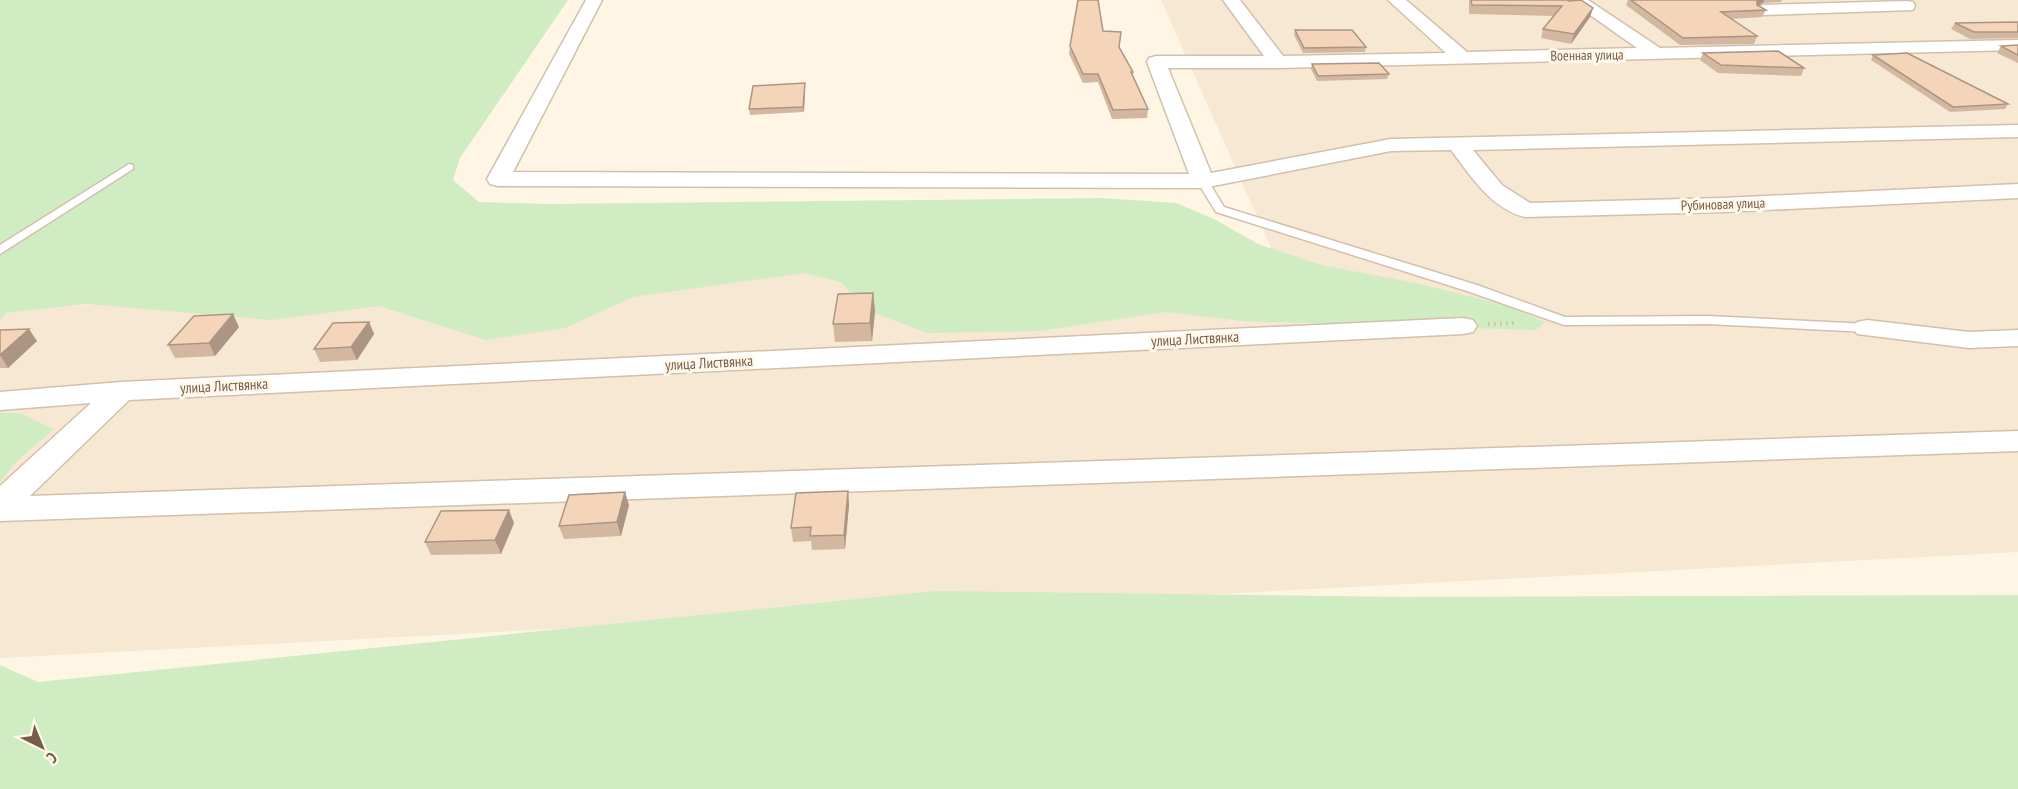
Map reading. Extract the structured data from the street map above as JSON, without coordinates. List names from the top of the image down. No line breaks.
{"streets":{"street":["Военная улица","Рубиновая улица","улица Листвянка"]},"north":"bottom right"}
